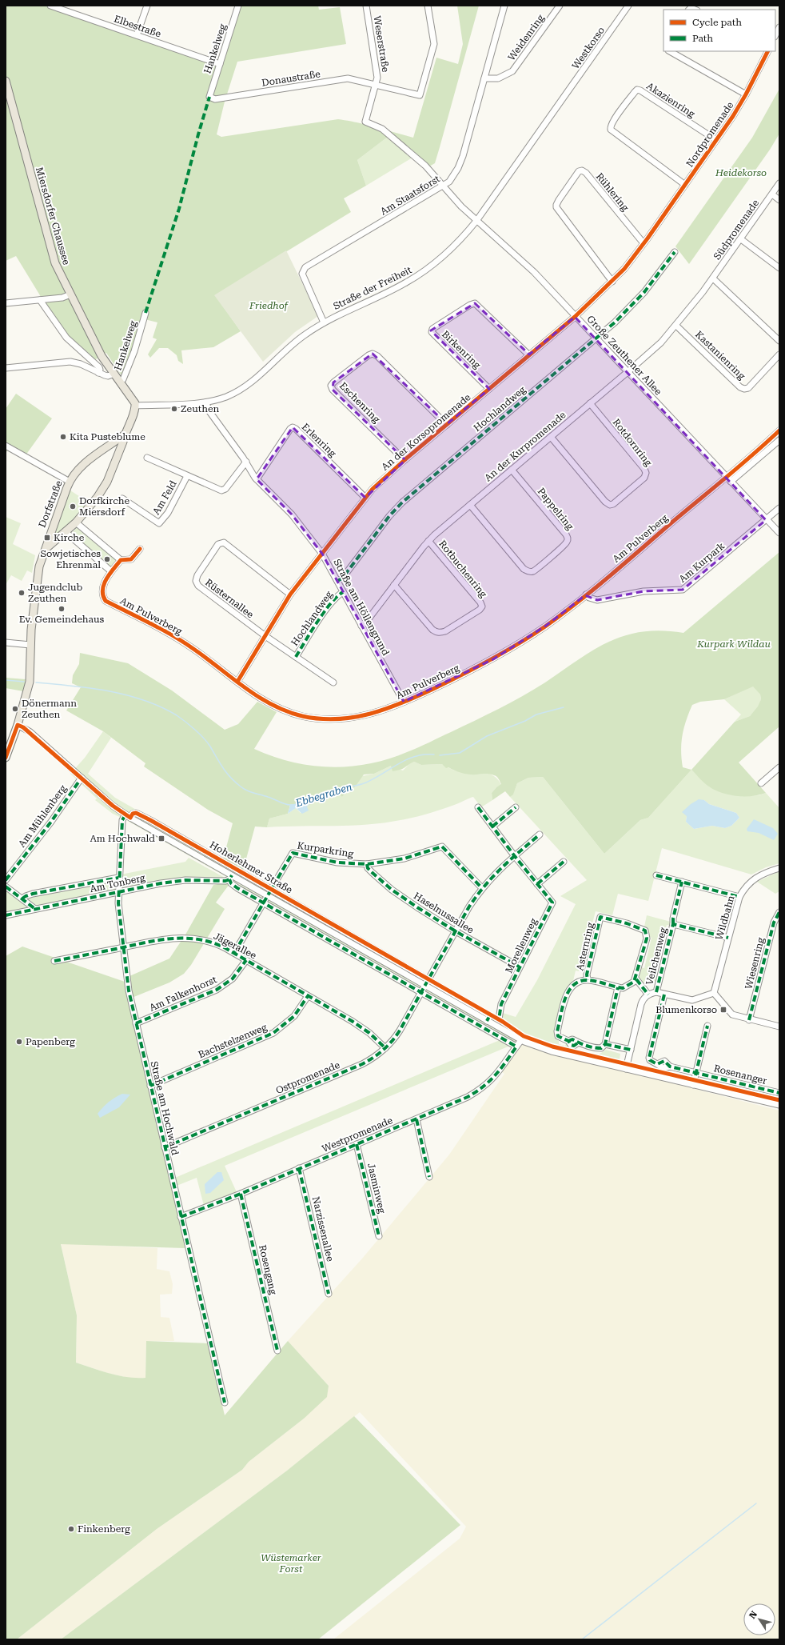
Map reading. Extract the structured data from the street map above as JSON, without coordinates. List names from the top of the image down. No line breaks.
{"streets":{"main road":["Miersdorfer Chaussee","Dorfstraße"],"street":["Elbestraße","Weidenring","Weserstraße","Westkorso","Hankelweg","Donaustraße","Akazienring","Nordpromenade","Rühlering","Am Staatsforst","Südpromenade","Straße der Freiheit","Birkenring","Große Zeuthener Allee","Kastanienring","Eschenring","Hochlandweg","An der Korsopromenade","Erlenring","Rotdornring","An der Kurpromenade","Am Feld","Pappelring","Am Pulverberg","Am Kurpark","Rotbuchenring","Rüsternallee","Straße am Höllengrund","Am Mühlenberg","Kurparkring","Hoherlehmer Straße","Am Tonberg","Haselnussallee","Wildbahn","Jägerallee","Morellenweg","Asternring","Veilchenweg","Wiesenring","Am Falkenhorst","Bachstelzenweg","Rosenanger","Ostpromenade","Straße am Hochwald","Westpromenade","Jasminweg","Narzissenallee","Rosengang"]},"crossings":[["Elbestraße","Hankelweg"],["Weidenring","Am Staatsforst"],["Weserstraße","Donaustraße"],["Weserstraße","Große Zeuthener Allee"],["Westkorso","Straße der Freiheit"],["Hankelweg","Donaustraße"],["Hankelweg","Miersdorfer Chaussee"],["Akazienring","Nordpromenade"],["Nordpromenade","An der Korsopromenade"],["Rühlering","An der Korsopromenade"],["Am Staatsforst","Straße der Freiheit"],["Am Staatsforst","Große Zeuthener Allee"],["Südpromenade","An der Kurpromenade"],["Straße der Freiheit","Große Zeuthener Allee"],["Straße der Freiheit","Dorfstraße"],["Straße der Freiheit","Straße am Höllengrund"],["Birkenring","An der Korsopromenade"],["Große Zeuthener Allee","Hochlandweg"],["Große Zeuthener Allee","An der Korsopromenade"],["Große Zeuthener Allee","An der Kurpromenade"],["Große Zeuthener Allee","Am Pulverberg"],["Große Zeuthener Allee","Am Kurpark"],["Kastanienring","An der Kurpromenade"],["Eschenring","An der Korsopromenade"],["Hochlandweg","Rüsternallee"],["Hochlandweg","Straße am Höllengrund"],["An der Korsopromenade","Erlenring"],["An der Korsopromenade","Am Pulverberg"],["An der Korsopromenade","Rüsternallee"],["An der Korsopromenade","Straße am Höllengrund"],["Erlenring","Straße am Höllengrund"],["Rotdornring","An der Kurpromenade"],["An der Kurpromenade","Pappelring"],["An der Kurpromenade","Rotbuchenring"],["An der Kurpromenade","Straße am Höllengrund"],["Am Feld","Straße am Höllengrund"],["Dorfstraße","Hoherlehmer Straße"],["Am Pulverberg","Am Kurpark"],["Am Pulverberg","Straße am Höllengrund"],["Am Mühlenberg","Hoherlehmer Straße"],["Kurparkring","Hoherlehmer Straße"],["Kurparkring","Haselnussallee"],["Kurparkring","Ostpromenade"],["Hoherlehmer Straße","Am Tonberg"],["Hoherlehmer Straße","Ostpromenade"],["Hoherlehmer Straße","Straße am Hochwald"],["Hoherlehmer Straße","Westpromenade"],["Am Tonberg","Straße am Hochwald"],["Haselnussallee","Morellenweg"],["Haselnussallee","Ostpromenade"],["Wildbahn","Veilchenweg"],["Jägerallee","Am Falkenhorst"],["Jägerallee","Bachstelzenweg"],["Jägerallee","Ostpromenade"],["Jägerallee","Straße am Hochwald"],["Morellenweg","Ostpromenade"],["Am Falkenhorst","Straße am Hochwald"],["Bachstelzenweg","Straße am Hochwald"],["Ostpromenade","Straße am Hochwald"],["Straße am Hochwald","Westpromenade"],["Westpromenade","Jasminweg"],["Westpromenade","Narzissenallee"],["Westpromenade","Rosengang"]],"water":["Ebbegraben"],"parks":["Heidekorso","Friedhof","Kurpark Wildau","Wüstemarker Forst"],"places":{"other":["Zeuthen","Kita Pusteblume","Dorfkirche Miersdorf","Sowjetisches Ehrenmal","Jugendclub Zeuthen","Ev. Gemeindehaus","Dönermann Zeuthen","Papenberg","Finkenberg"],"transit":["Kirche","Am Hochwald","Blumenkorso"]},"legend":["Cycle path","Path"],"north":"top left"}
